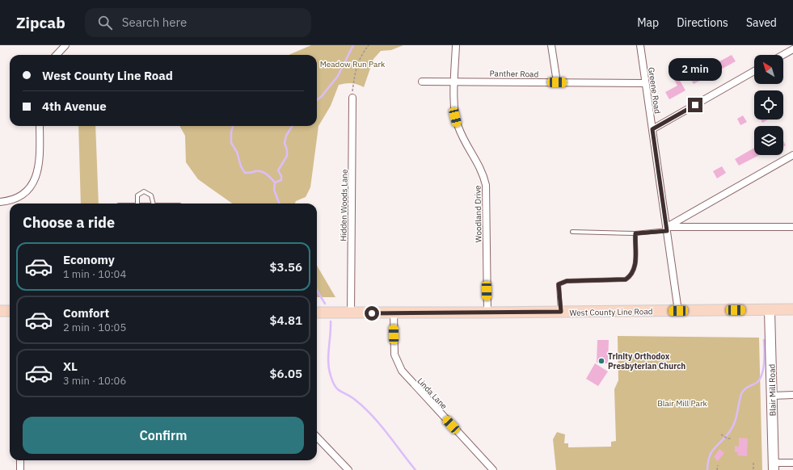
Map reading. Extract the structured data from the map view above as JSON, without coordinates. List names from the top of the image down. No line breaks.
{"streets":{"main road":["West County Line Road","Blair Mill Road"],"street":["Panther Road","Greene Road","Hidden Woods Lane","Woodland Drive","Linda Lane"]},"crossings":[["Panther Road","Greene Road"],["Panther Road","Woodland Drive"],["Greene Road","West County Line Road"],["Hidden Woods Lane","West County Line Road"],["Woodland Drive","West County Line Road"],["West County Line Road","Blair Mill Road"],["West County Line Road","Linda Lane"]],"parks":["Meadow Run Park","Blair Mill Park"],"places":["Trinity Orthodox Presbyterian Church"],"north":"top left","page":{"header":"Zipcab","search":"Search here","nav":["Map","Directions","Saved"],"banner":["West County Line Road","4th Avenue"],"bubble":"2 min","heading":"Choose a ride","list":[{"name":"Economy","note":"1 min · 10:04","value":"$3.56"},{"name":"Comfort","note":"2 min · 10:05","value":"$4.81"},{"name":"XL","note":"3 min · 10:06","value":"$6.05"}],"buttons":"Confirm"}}
